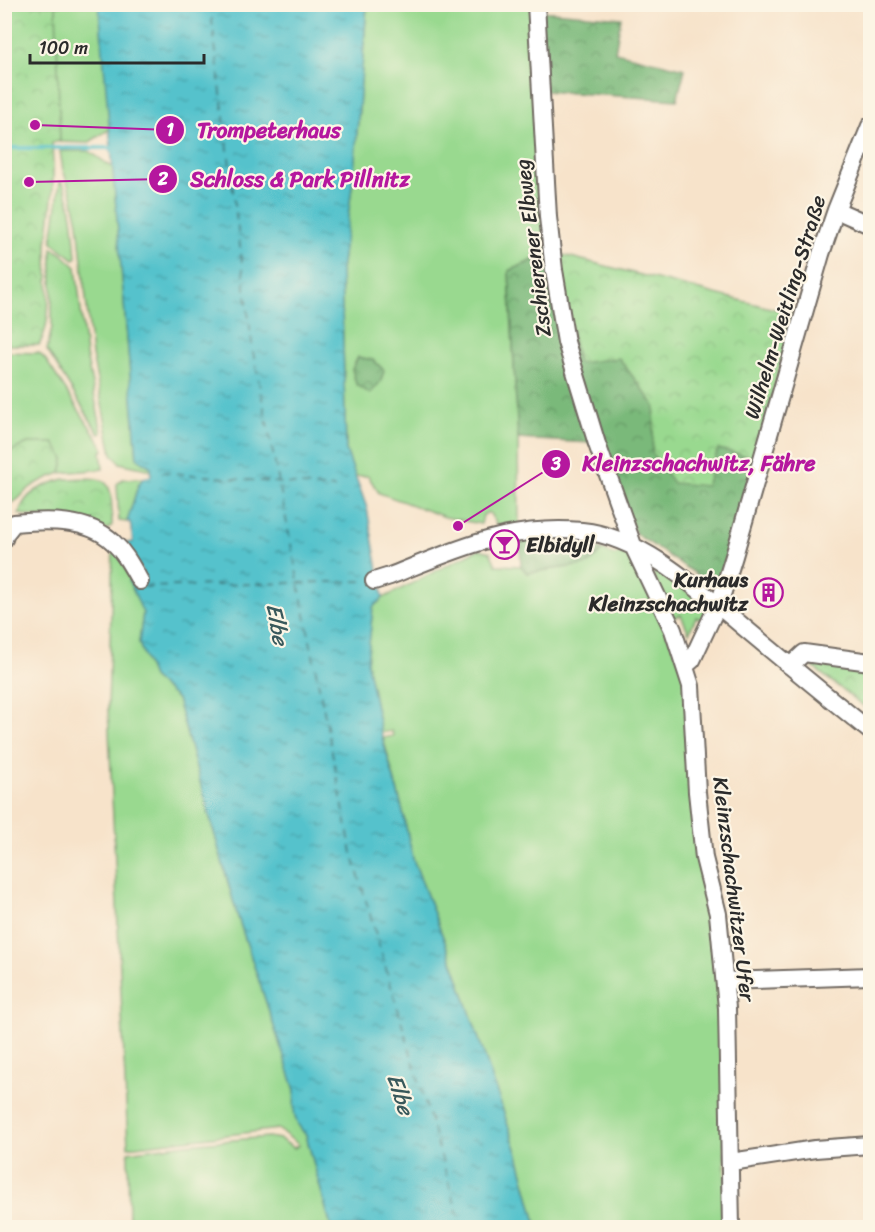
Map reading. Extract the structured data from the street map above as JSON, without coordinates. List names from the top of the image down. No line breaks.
{"streets":{"street":["Zschierener Elbweg","Wilhelm-Weitling-Straße","Kleinzschachwitzer Ufer"]},"crossings":[["Zschierener Elbweg","Kleinzschachwitzer Ufer"]],"water":["Elbe"],"places":{"other":["Trompeterhaus","Schloss & Park Pillnitz","Kleinzschachwitz, Fähre"],"bar":["Elbidyll"],"building":["Kurhaus Kleinzschachwitz"]},"scale_bar":"100 m"}
